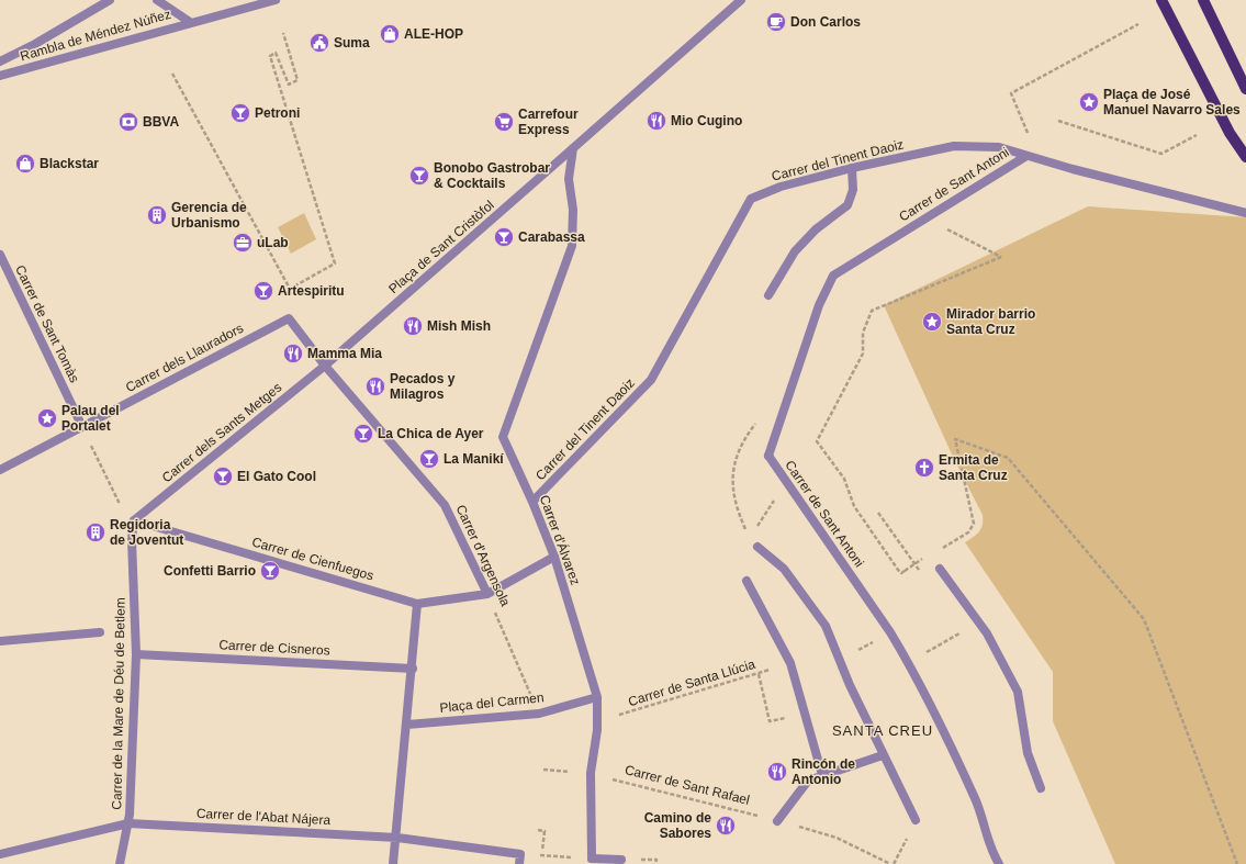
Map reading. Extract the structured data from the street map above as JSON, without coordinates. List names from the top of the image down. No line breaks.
{"streets":{"street":["Rambla de Méndez Núñez","Carrer del Tinent Daoiz","Carrer de Sant Antoni","Plaça de Sant Cristòfol","Carrer de Sant Tomàs","Carrer dels Llauradors","Carrer dels Sants Metges","Carrer d'Álvarez","Carrer d'Argensola","Carrer de Cienfuegos","Carrer de Cisneros","Plaça del Carmen","Carrer de la Mare de Déu de Betlem","Carrer de l'Abat Nájera"],"path":["Carrer de Santa Llúcia","Carrer de Sant Rafael"]},"crossings":[["Carrer del Tinent Daoiz","Carrer de Sant Antoni"],["Carrer del Tinent Daoiz","Carrer d'Álvarez"],["Plaça de Sant Cristòfol","Carrer dels Sants Metges"],["Plaça de Sant Cristòfol","Carrer d'Álvarez"],["Plaça de Sant Cristòfol","Carrer d'Argensola"],["Carrer de Sant Tomàs","Carrer dels Llauradors"],["Carrer dels Llauradors","Carrer d'Argensola"],["Carrer dels Sants Metges","Carrer d'Argensola"],["Carrer dels Sants Metges","Carrer de Cienfuegos"],["Carrer dels Sants Metges","Carrer de la Mare de Déu de Betlem"],["Carrer d'Álvarez","Plaça del Carmen"],["Carrer d'Argensola","Carrer de Cienfuegos"],["Carrer d'Argensola","Plaça del Carmen"],["Carrer de Cienfuegos","Carrer de la Mare de Déu de Betlem"],["Carrer de Cisneros","Carrer de la Mare de Déu de Betlem"],["Carrer de la Mare de Déu de Betlem","Carrer de l'Abat Nájera"]],"districts":["SANTA CREU"],"places":{"cafe":["Don Carlos"],"shop":["ALE-HOP","Blackstar"],"public building":["Suma"],"place":["Plaça de José Manuel Navarro Sales","Mirador barrio Santa Cruz","Palau del Portalet"],"bar":["Petroni","Bonobo Gastrobar & Cocktails","Carabassa","Artespiritu","La Chica de Ayer","La Manikí","El Gato Cool","Confetti Barrio"],"restaurant":["Mio Cugino","Mish Mish","Mamma Mia","Pecados y Milagros","Rincón de Antonio","Camino de Sabores"],"bank":["BBVA"],"supermarket":["Carrefour Express"],"building":["Gerencia de Urbanismo","Regidoria de Joventut"],"office":["uLab"],"church":["Ermita de Santa Cruz"]}}
